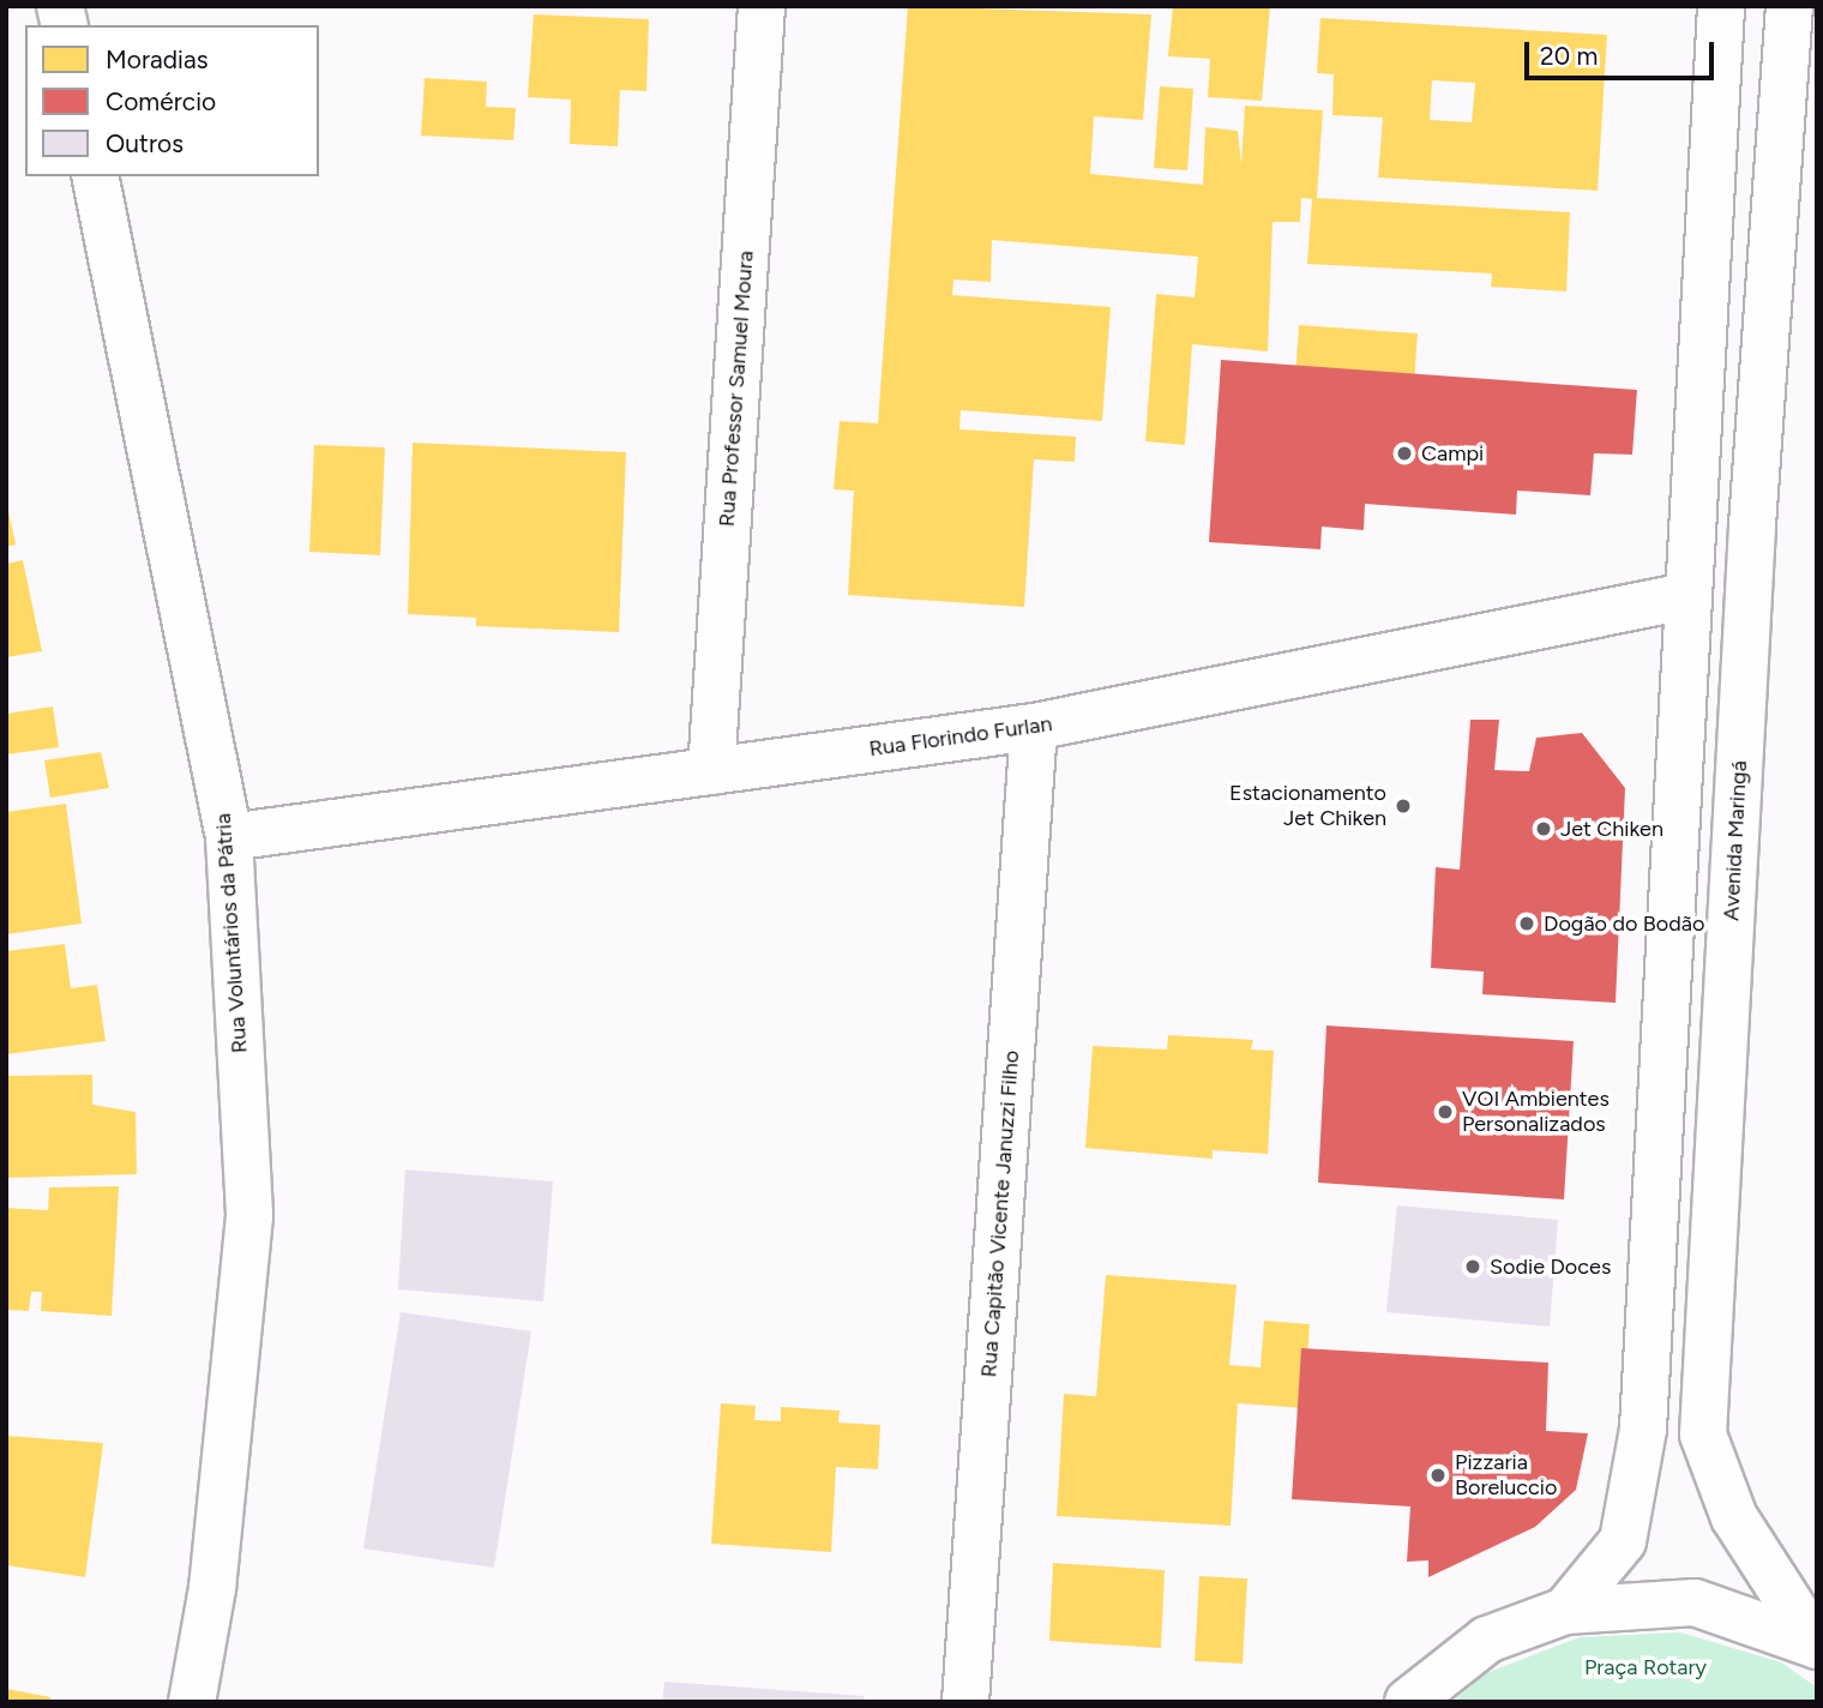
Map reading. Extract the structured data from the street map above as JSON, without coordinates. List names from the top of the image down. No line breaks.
{"streets":{"street":["Rua Professor Samuel Moura","Rua Florindo Furlan","Avenida Maringá","Rua Voluntários da Pátria","Rua Capitão Vicente Januzzi Filho"]},"crossings":[["Rua Professor Samuel Moura","Rua Florindo Furlan"],["Rua Florindo Furlan","Rua Voluntários da Pátria"],["Rua Florindo Furlan","Rua Capitão Vicente Januzzi Filho"]],"parks":["Praça Rotary"],"places":["Campi","Estacionamento Jet Chiken","Jet Chiken","Dogão do Bodão","VOI Ambientes Personalizados","Sodie Doces","Pizzaria Boreluccio"],"legend":["Moradias","Comércio","Outros"],"scale_bar":"20 m"}
